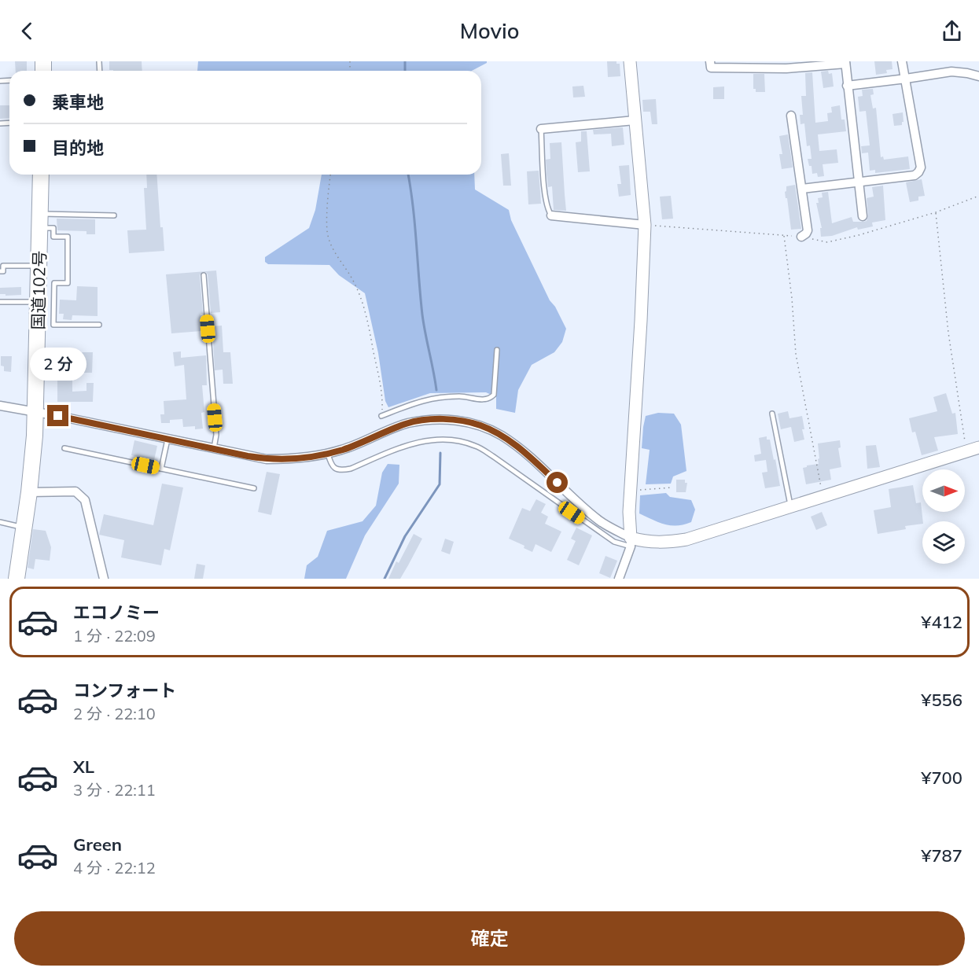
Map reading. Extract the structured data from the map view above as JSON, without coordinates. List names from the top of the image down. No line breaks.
{"streets":{"highway":["国道102号"]},"north":"right","page":{"header":"Movio","banner":["乗車地","目的地"],"bubble":"2 分","list":[{"name":"エコノミー","note":"1 分 · 22:09","value":"¥412"},{"name":"コンフォート","note":"2 分 · 22:10","value":"¥556"},{"name":"XL","note":"3 分 · 22:11","value":"¥700"},{"name":"Green","note":"4 分 · 22:12","value":"¥787"}],"buttons":"確定"}}
